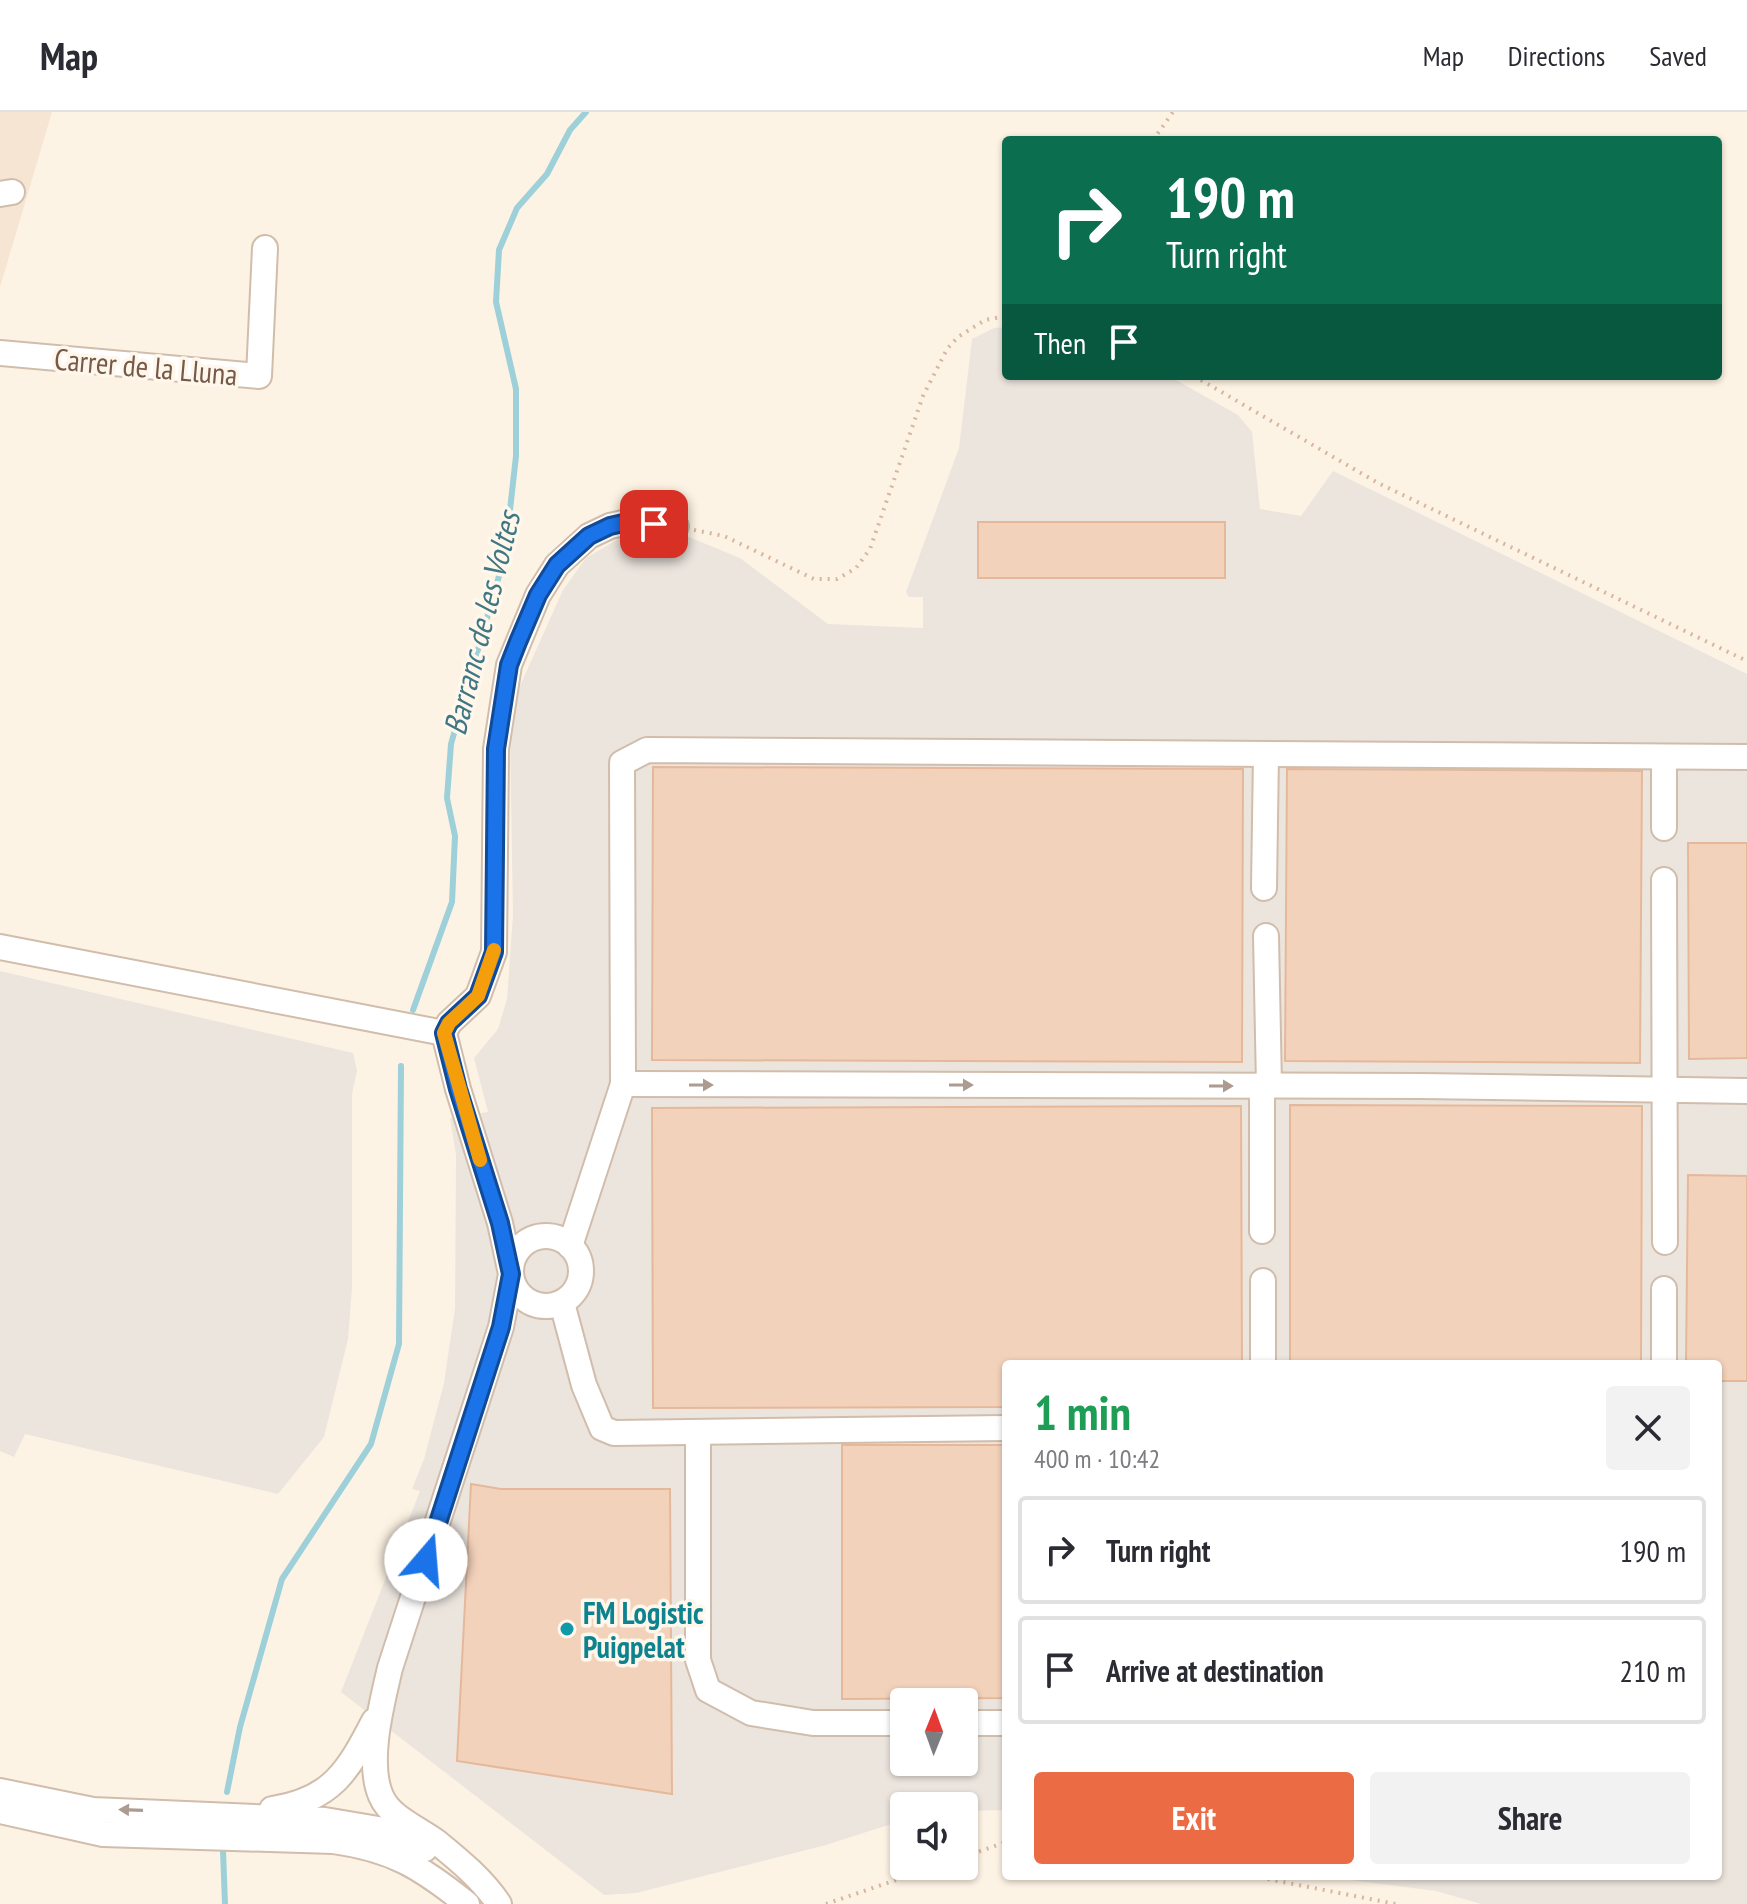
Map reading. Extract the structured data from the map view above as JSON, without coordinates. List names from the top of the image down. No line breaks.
{"streets":{"street":["Carrer de la Lluna"]},"water":["Barranc de les Voltes"],"places":["FM Logistic Puigpelat"],"north":"top","page":{"header":"Map","nav":["Map","Directions","Saved"],"turn":["190 m","Turn right"],"then":"Then","heading":["1 min","400 m · 10:42"],"list":[{"name":"Turn right","value":"190 m"},{"name":"Arrive at destination","value":"210 m"}],"buttons":["Exit","Share"]}}
